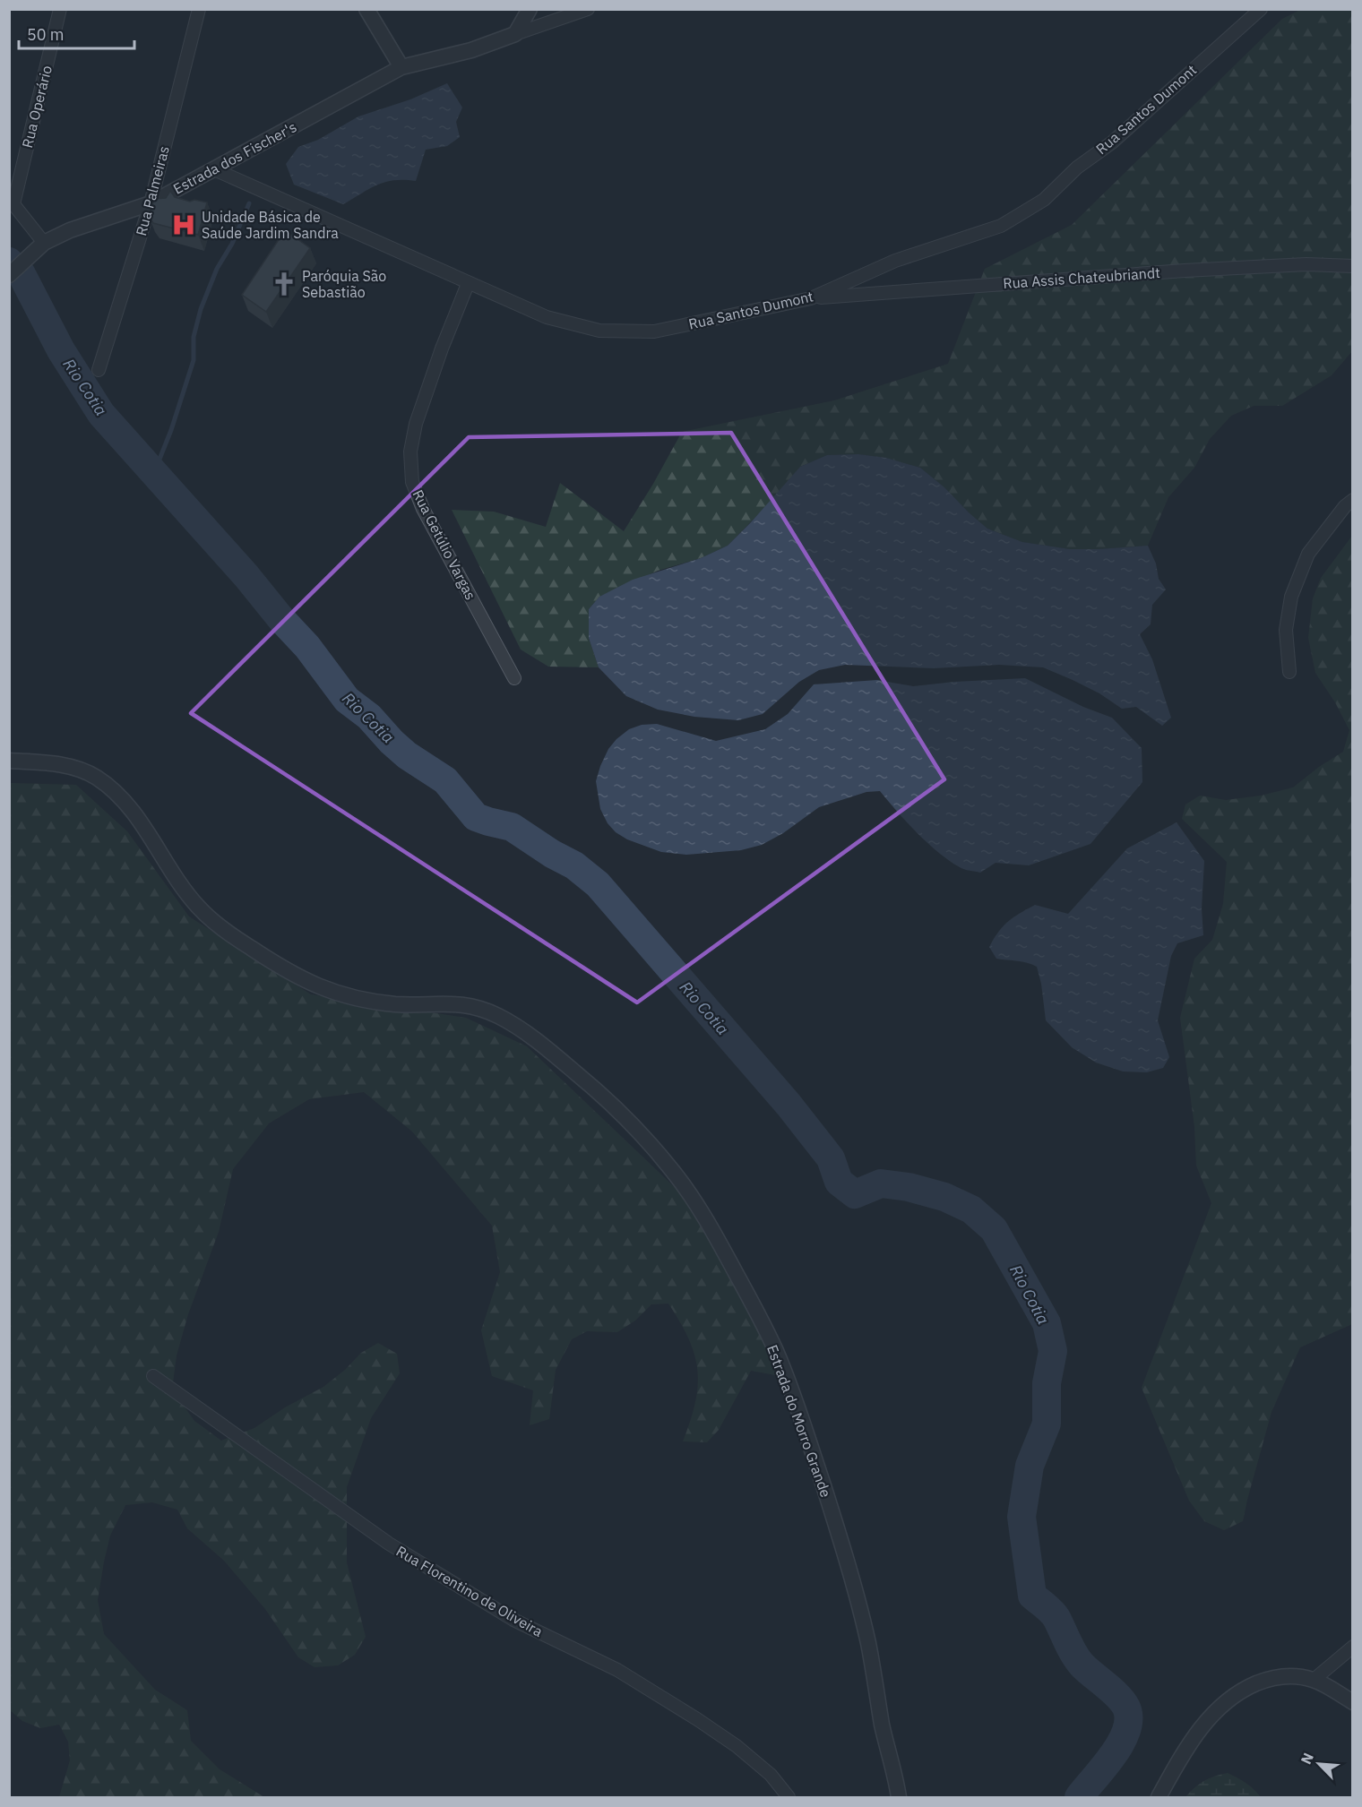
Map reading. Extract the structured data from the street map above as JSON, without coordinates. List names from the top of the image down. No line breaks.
{"streets":{"street":["Rua Operário","Rua Santos Dumont","Estrada dos Fischer's","Rua Palmeiras","Rua Assis Chateubriandt","Rua Getúlio Vargas","Estrada do Morro Grande","Rua Florentino de Oliveira"]},"crossings":[["Rua Santos Dumont","Estrada dos Fischer's"],["Rua Santos Dumont","Rua Assis Chateubriandt"],["Rua Santos Dumont","Rua Getúlio Vargas"],["Estrada dos Fischer's","Rua Palmeiras"]],"water":["Rio Cotia"],"places":{"hospital":["Unidade Básica de Saúde Jardim Sandra"],"church":["Paróquia São Sebastião"]},"scale_bar":"50 m","north":"top left"}
